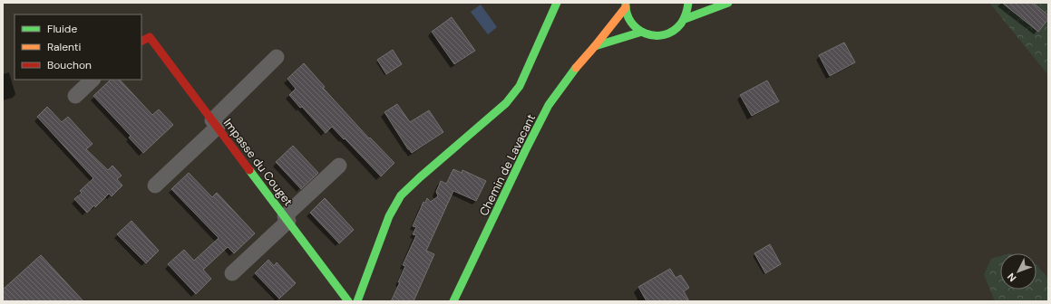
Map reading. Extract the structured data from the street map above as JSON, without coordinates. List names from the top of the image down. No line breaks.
{"streets":{"street":["Impasse du Couget","Chemin de Lavacant"]},"legend":["Fluide","Ralenti","Bouchon"],"north":"bottom left"}
